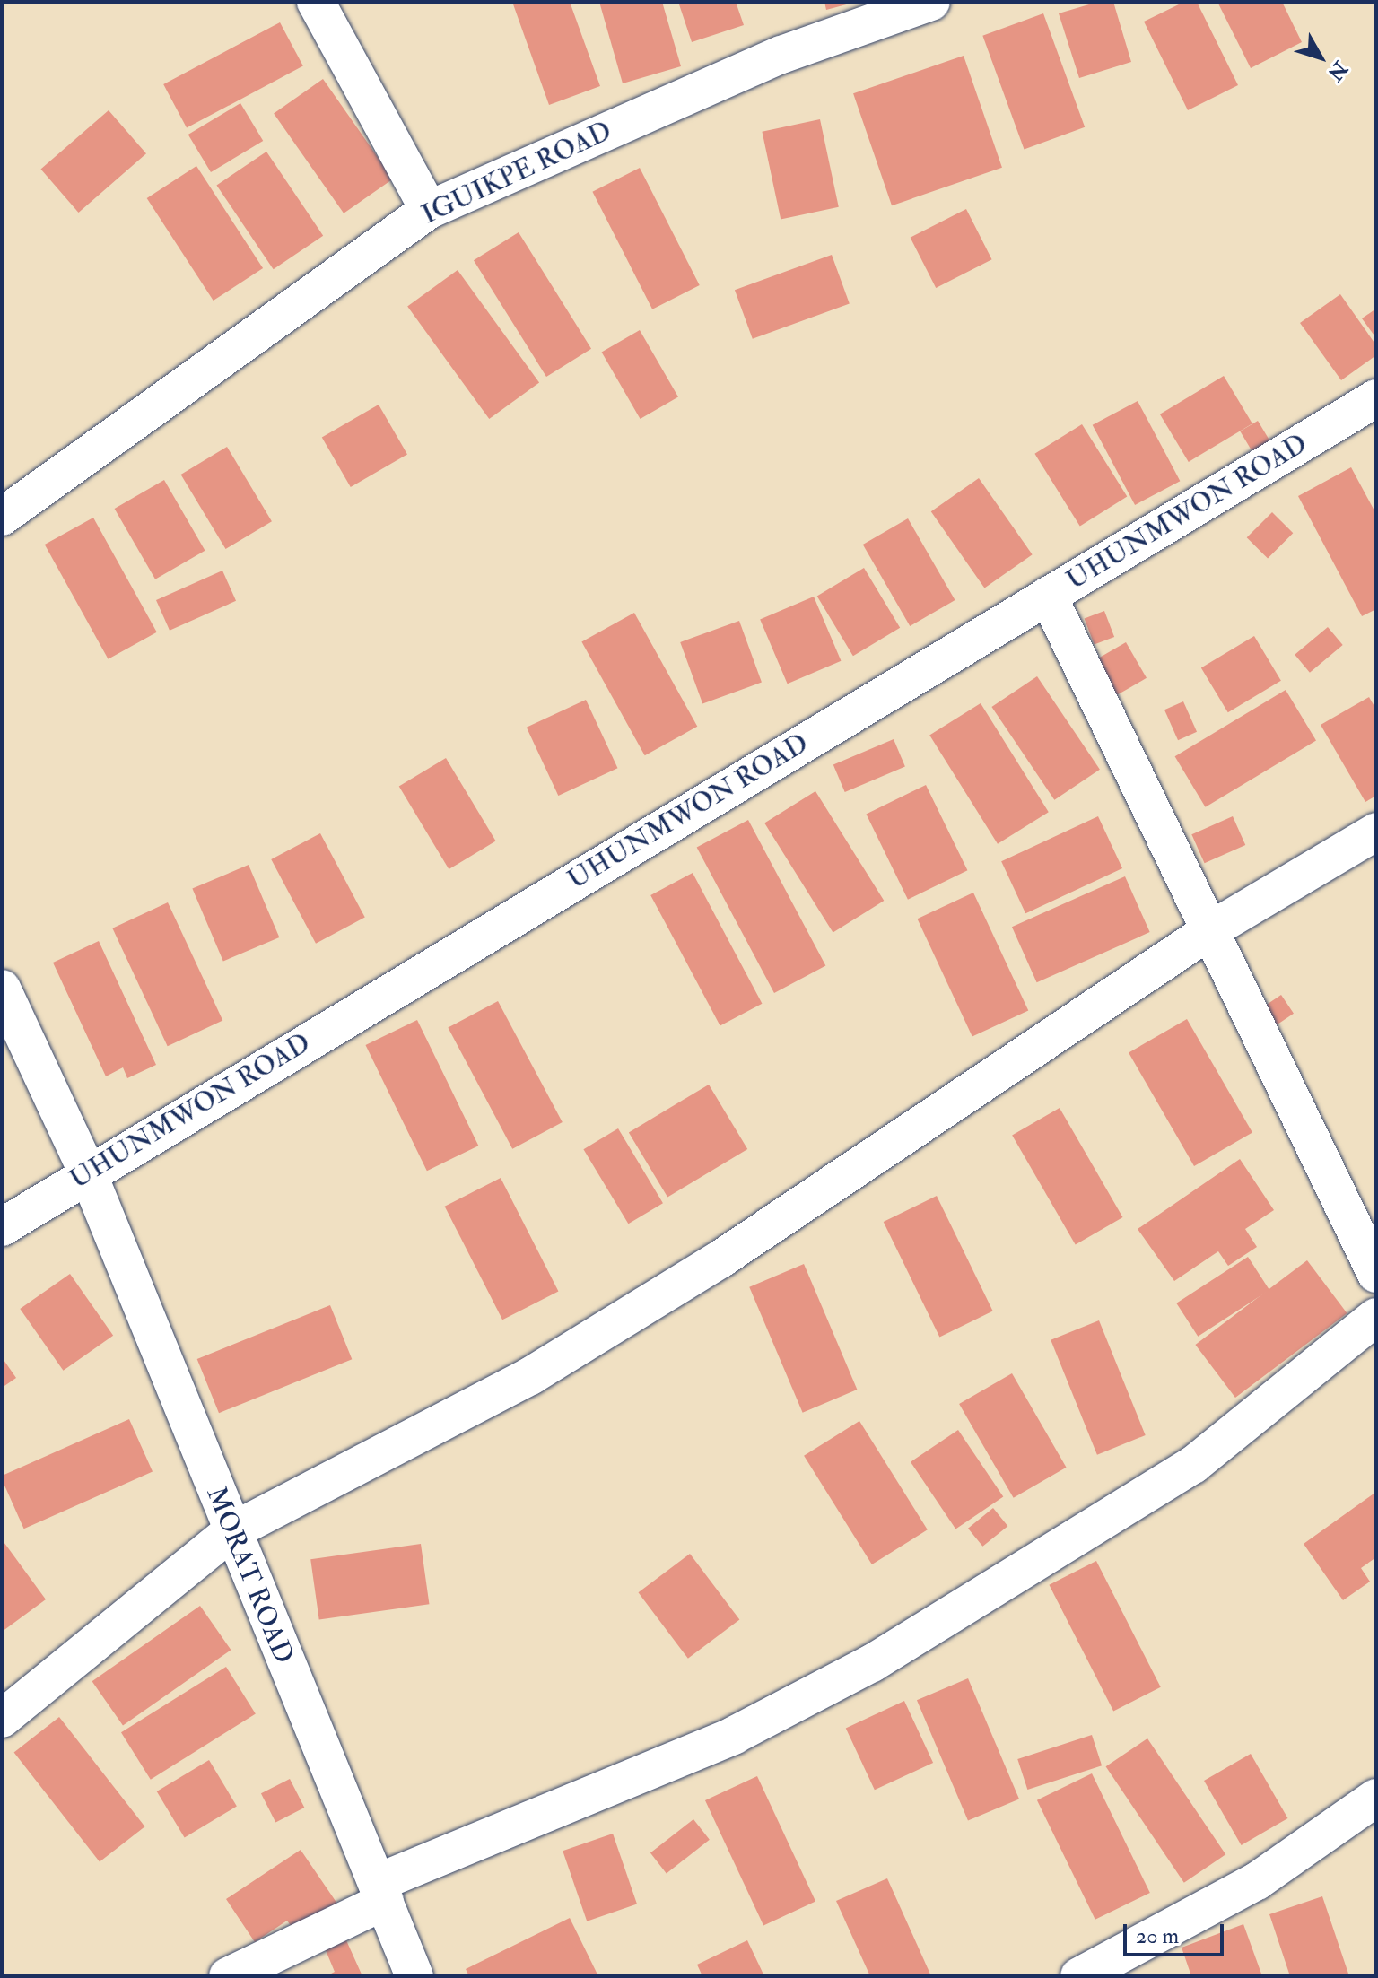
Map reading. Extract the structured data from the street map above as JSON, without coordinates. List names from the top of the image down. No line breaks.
{"streets":{"street":["IGUIKPE ROAD","UHUNMWON ROAD","MORAT ROAD"]},"crossings":[["UHUNMWON ROAD","MORAT ROAD"]],"scale_bar":"20 m","north":"bottom right"}
